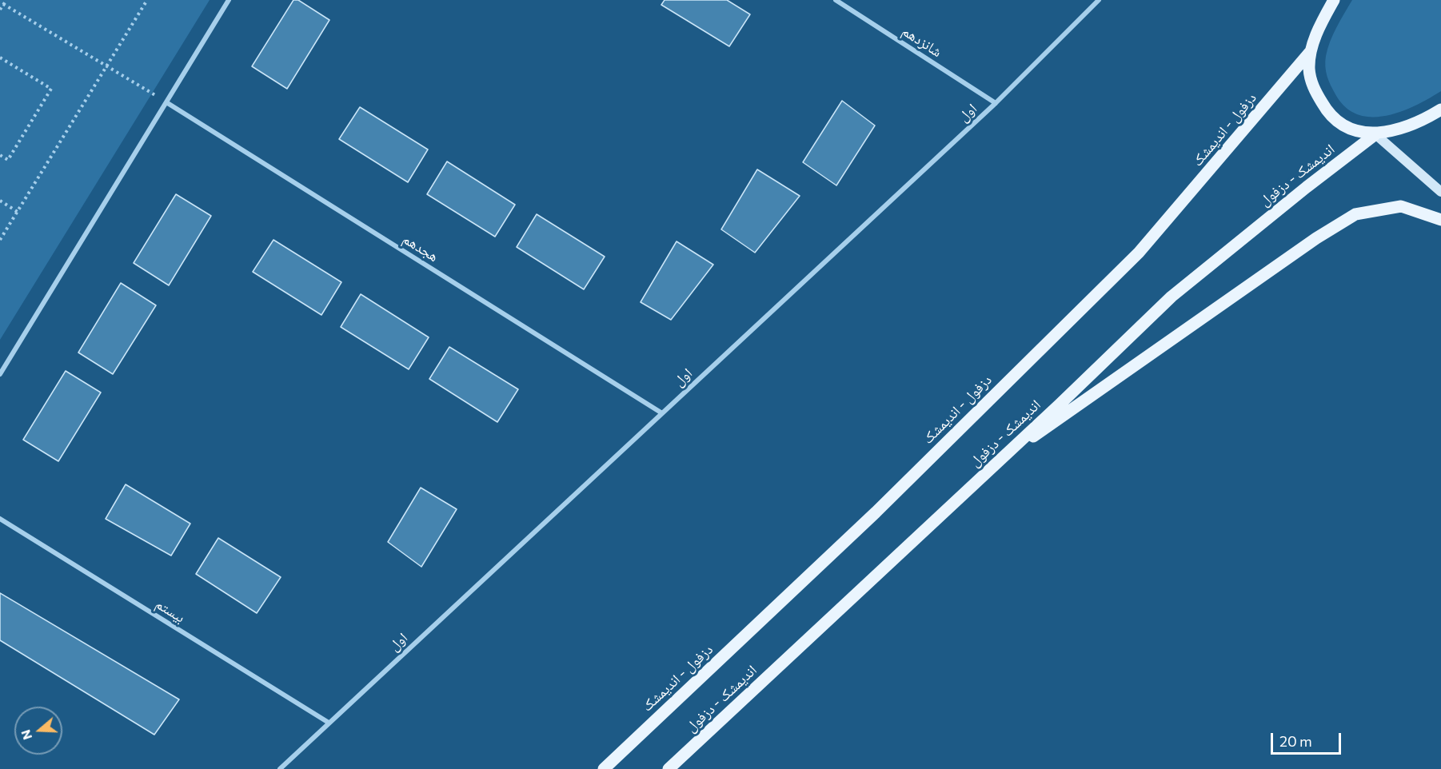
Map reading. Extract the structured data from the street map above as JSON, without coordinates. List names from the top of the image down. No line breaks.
{"streets":{"main road":["دزفول - اندیمشک","اندیمشک - دزفول"],"street":["شانزدهم","اول","هجدهم","بیستم"]},"crossings":[["شانزدهم","اول"],["اول","هجدهم"],["اول","بیستم"]],"scale_bar":"20 m","north":"left"}
